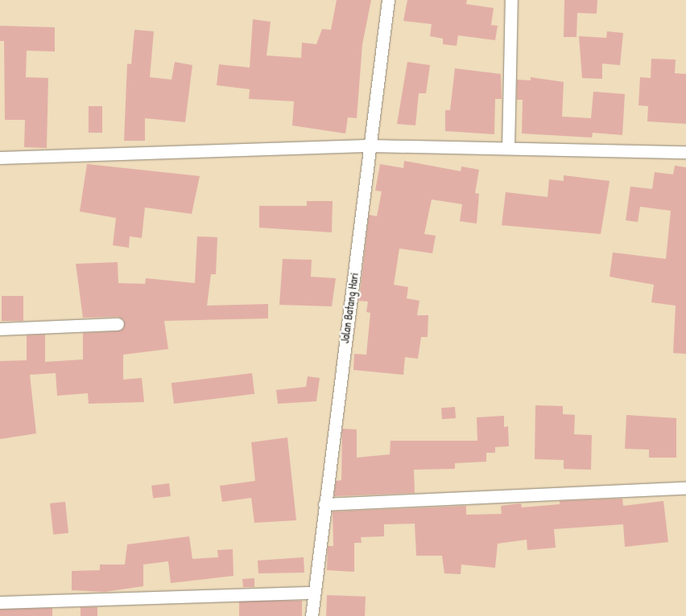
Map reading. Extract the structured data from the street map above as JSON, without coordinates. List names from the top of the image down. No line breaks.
{"streets":{"street":["Jalan Batang Hari"]}}
